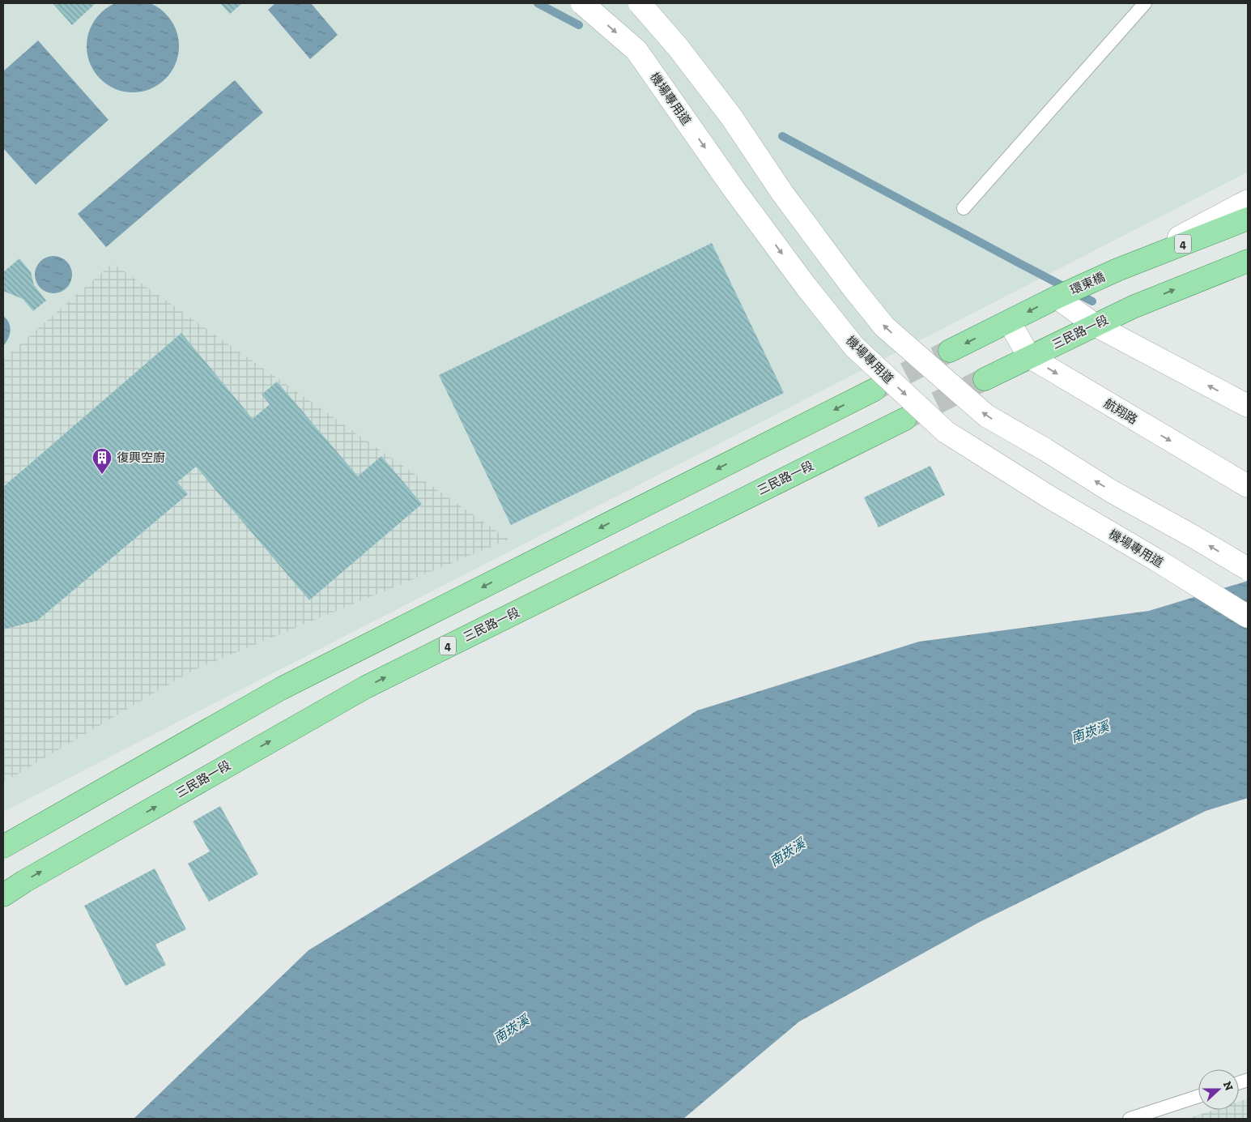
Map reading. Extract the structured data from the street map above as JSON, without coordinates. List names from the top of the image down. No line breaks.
{"streets":{"main road":["4","環東橋","三民路一段"],"street":["機場專用道","航翔路"]},"crossings":[["4","環東橋"],["4","航翔路"],["三民路一段","航翔路"]],"water":["南崁溪"],"places":{"building":["復興空廚"]},"north":"right"}
